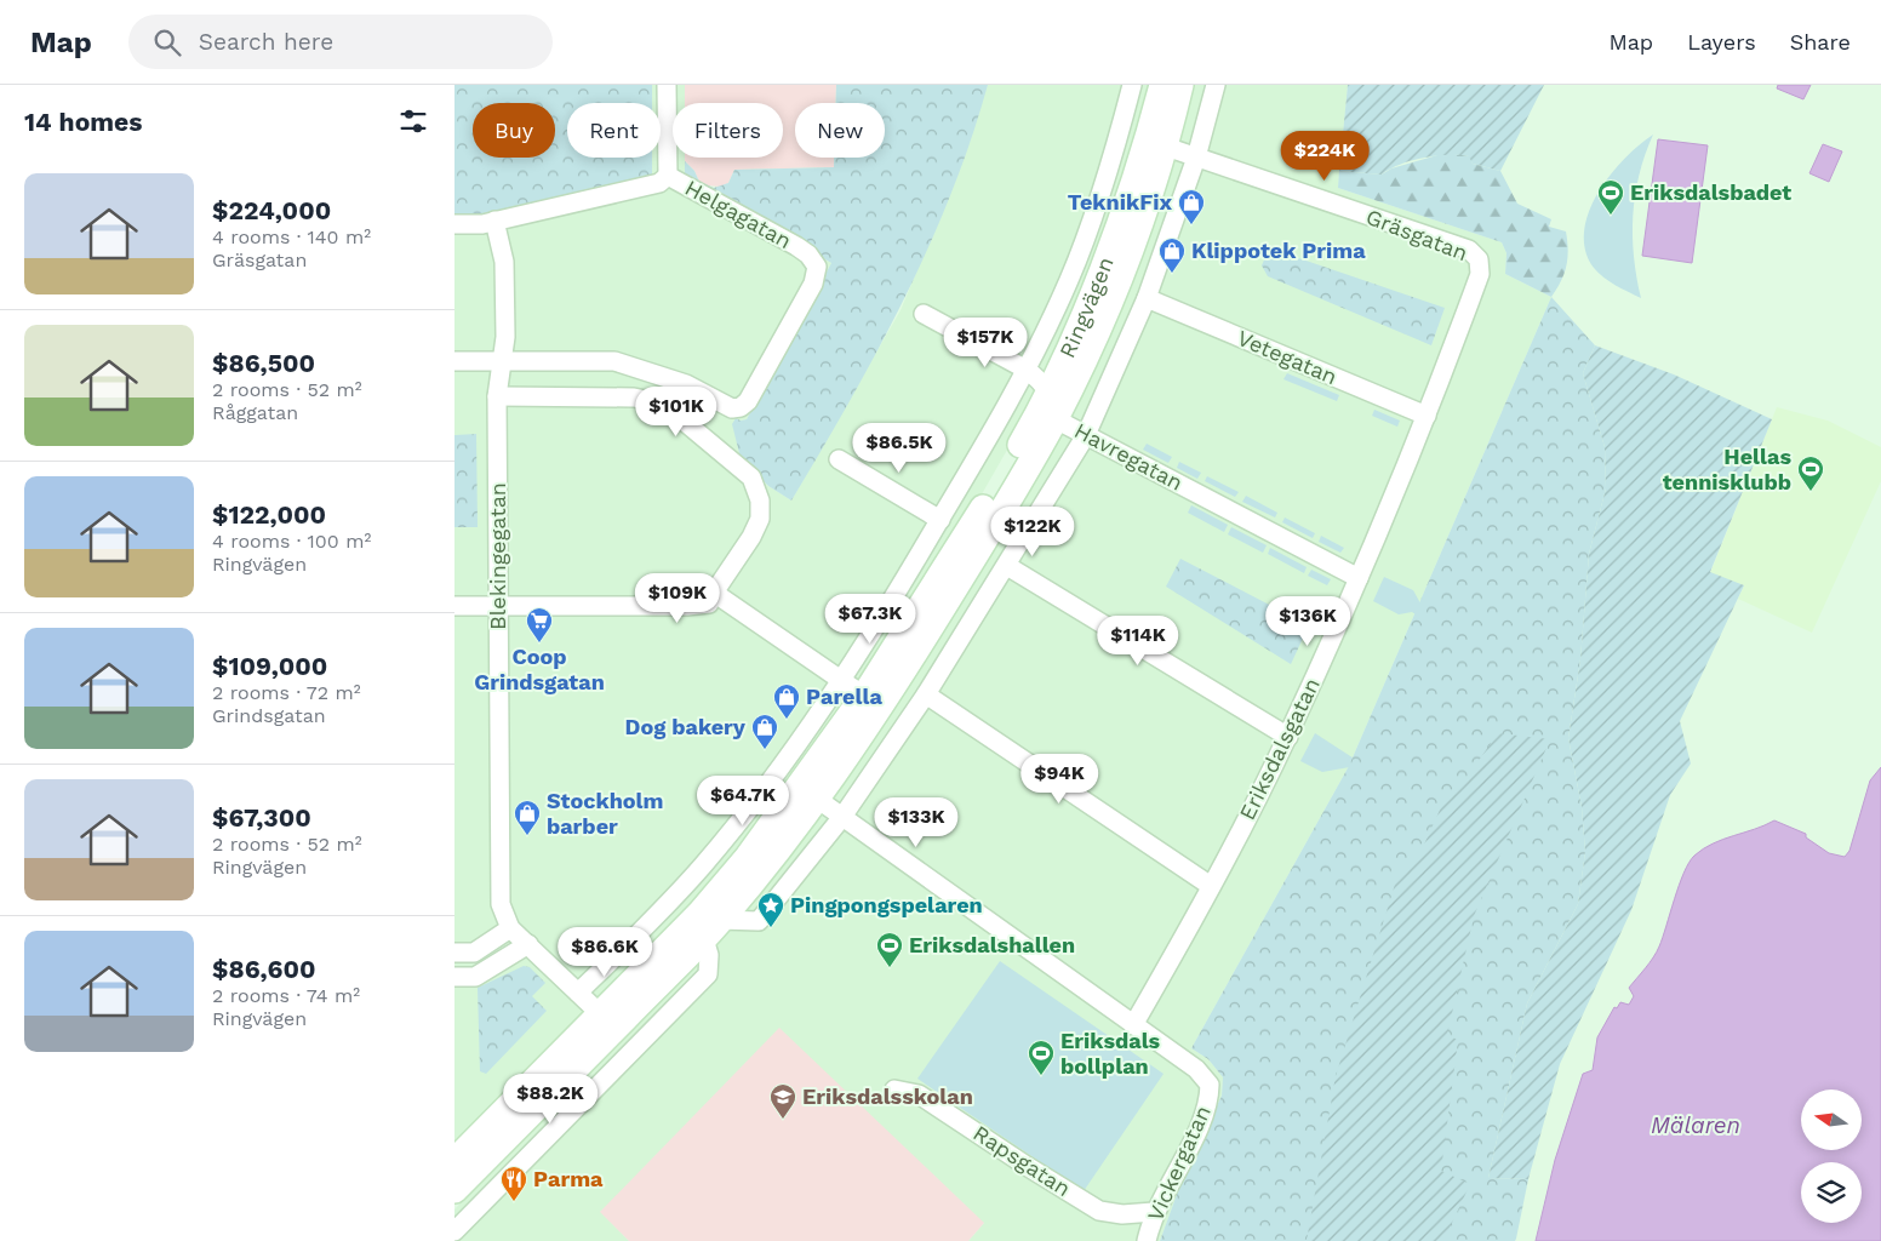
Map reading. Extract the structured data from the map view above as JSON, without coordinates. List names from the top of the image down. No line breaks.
{"streets":{"main road":["Ringvägen"],"street":["Helgagatan","Gräsgatan","Vetegatan","Havregatan","Blekingegatan","Eriksdalsgatan","Rapsgatan","Vickergatan"]},"crossings":[["Helgagatan","Blekingegatan"],["Gräsgatan","Ringvägen"],["Gräsgatan","Eriksdalsgatan"],["Ringvägen","Havregatan"],["Ringvägen","Vickergatan"],["Vetegatan","Eriksdalsgatan"],["Havregatan","Eriksdalsgatan"],["Eriksdalsgatan","Vickergatan"],["Rapsgatan","Vickergatan"]],"water":["Mälaren"],"places":{"sports":["Eriksdalsbadet","Hellas tennisklubb","Eriksdalshallen","Eriksdals bollplan"],"shop":["TeknikFix","Klippotek Prima","Parella","Dog bakery","Stockholm barber"],"supermarket":["Coop Grindsgatan"],"place":["Pingpongspelaren"],"school or university":["Eriksdalsskolan"],"restaurant":["Parma"]},"north":"left","page":{"header":"Map","search":"Search here","nav":["Map","Layers","Share"],"heading":"14 homes","chip":["Buy","Rent","Filters","New"],"price":["$224K","$157K","$101K","$86.5K","$122K","$109K","$67.3K","$136K","$114K","$94K","$64.7K","$133K","$86.6K","$88.2K"],"list":[{"name":"$224,000","note":"4 rooms · 140 m² · Gräsgatan"},{"name":"$86,500","note":"2 rooms · 52 m² · Råggatan"},{"name":"$122,000","note":"4 rooms · 100 m² · Ringvägen"},{"name":"$109,000","note":"2 rooms · 72 m² · Grindsgatan"},{"name":"$67,300","note":"2 rooms · 52 m² · Ringvägen"},{"name":"$86,600","note":"2 rooms · 74 m² · Ringvägen"}]}}
